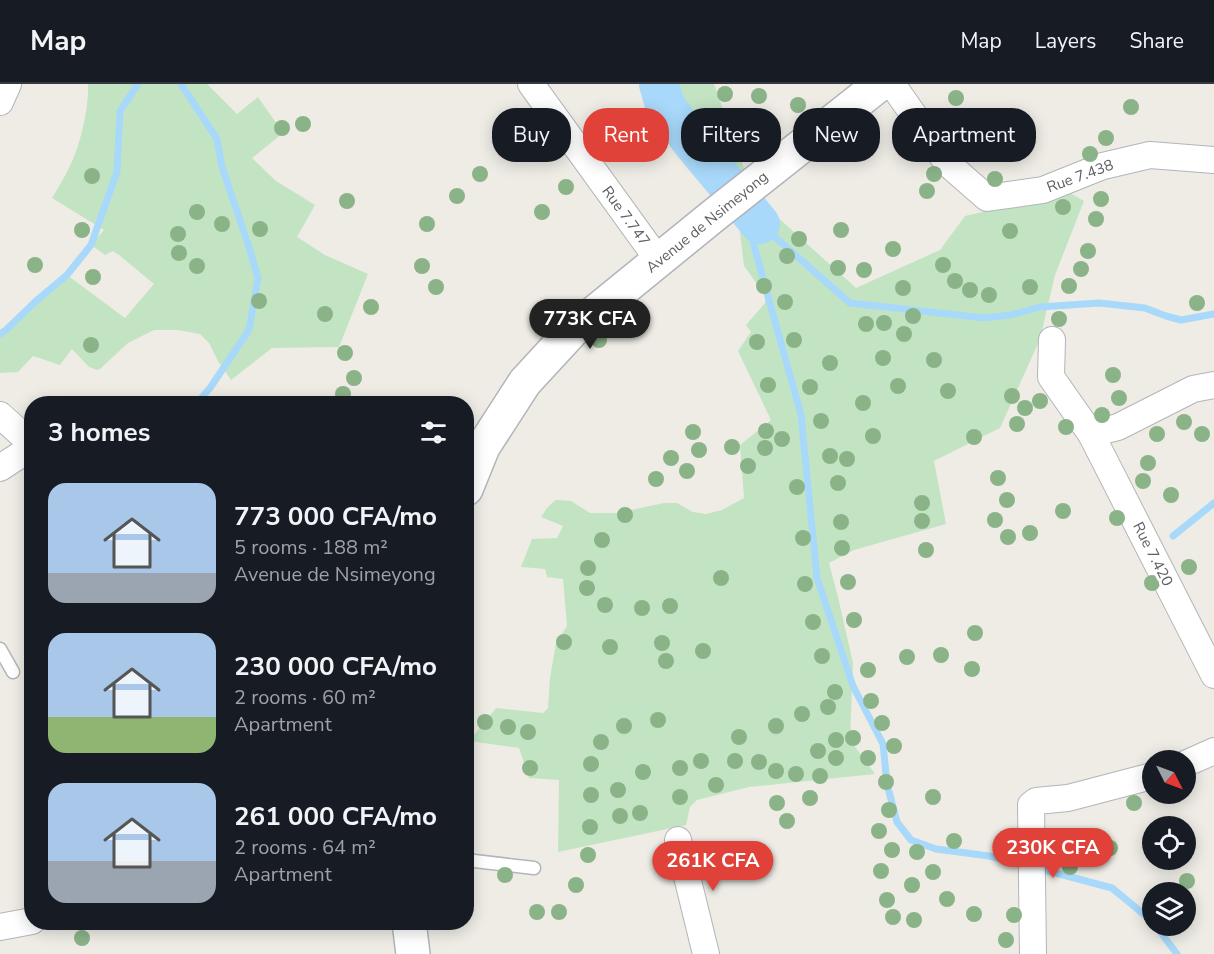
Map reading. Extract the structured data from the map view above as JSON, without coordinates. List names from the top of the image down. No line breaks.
{"streets":{"main road":["Avenue de Nsimeyong"],"street":["Rue 7.438","Rue 7.747","Rue 7.420"]},"crossings":[["Rue 7.747","Avenue de Nsimeyong"]],"north":"bottom right","page":{"header":"Map","nav":["Map","Layers","Share"],"chip":["Buy","Rent","Filters","New","Apartment"],"price":["773K CFA","230K CFA","261K CFA"],"heading":"3 homes","list":[{"name":"773 000 CFA/mo","note":"5 rooms · 188 m² · Avenue de Nsimeyong"},{"name":"230 000 CFA/mo","note":"2 rooms · 60 m² · Apartment"},{"name":"261 000 CFA/mo","note":"2 rooms · 64 m² · Apartment"}]}}
